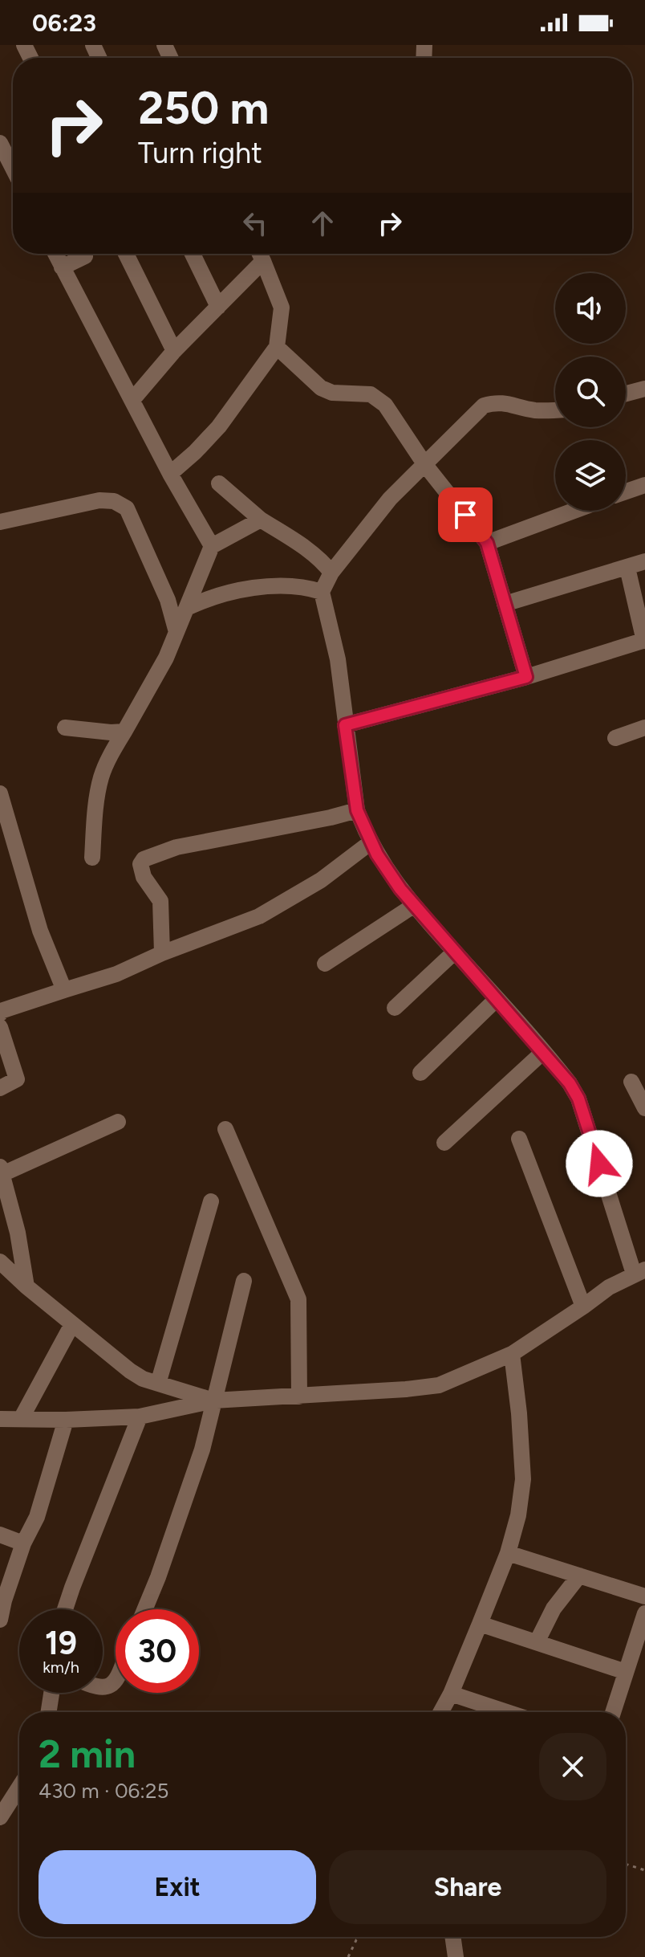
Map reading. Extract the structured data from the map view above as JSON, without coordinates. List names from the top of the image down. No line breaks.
{"page":{"status":"06:23","turn":["250 m","Turn right"],"speed":"19 km/h","limit":"30","heading":["2 min","430 m · 06:25"],"buttons":["Exit","Share"]}}
